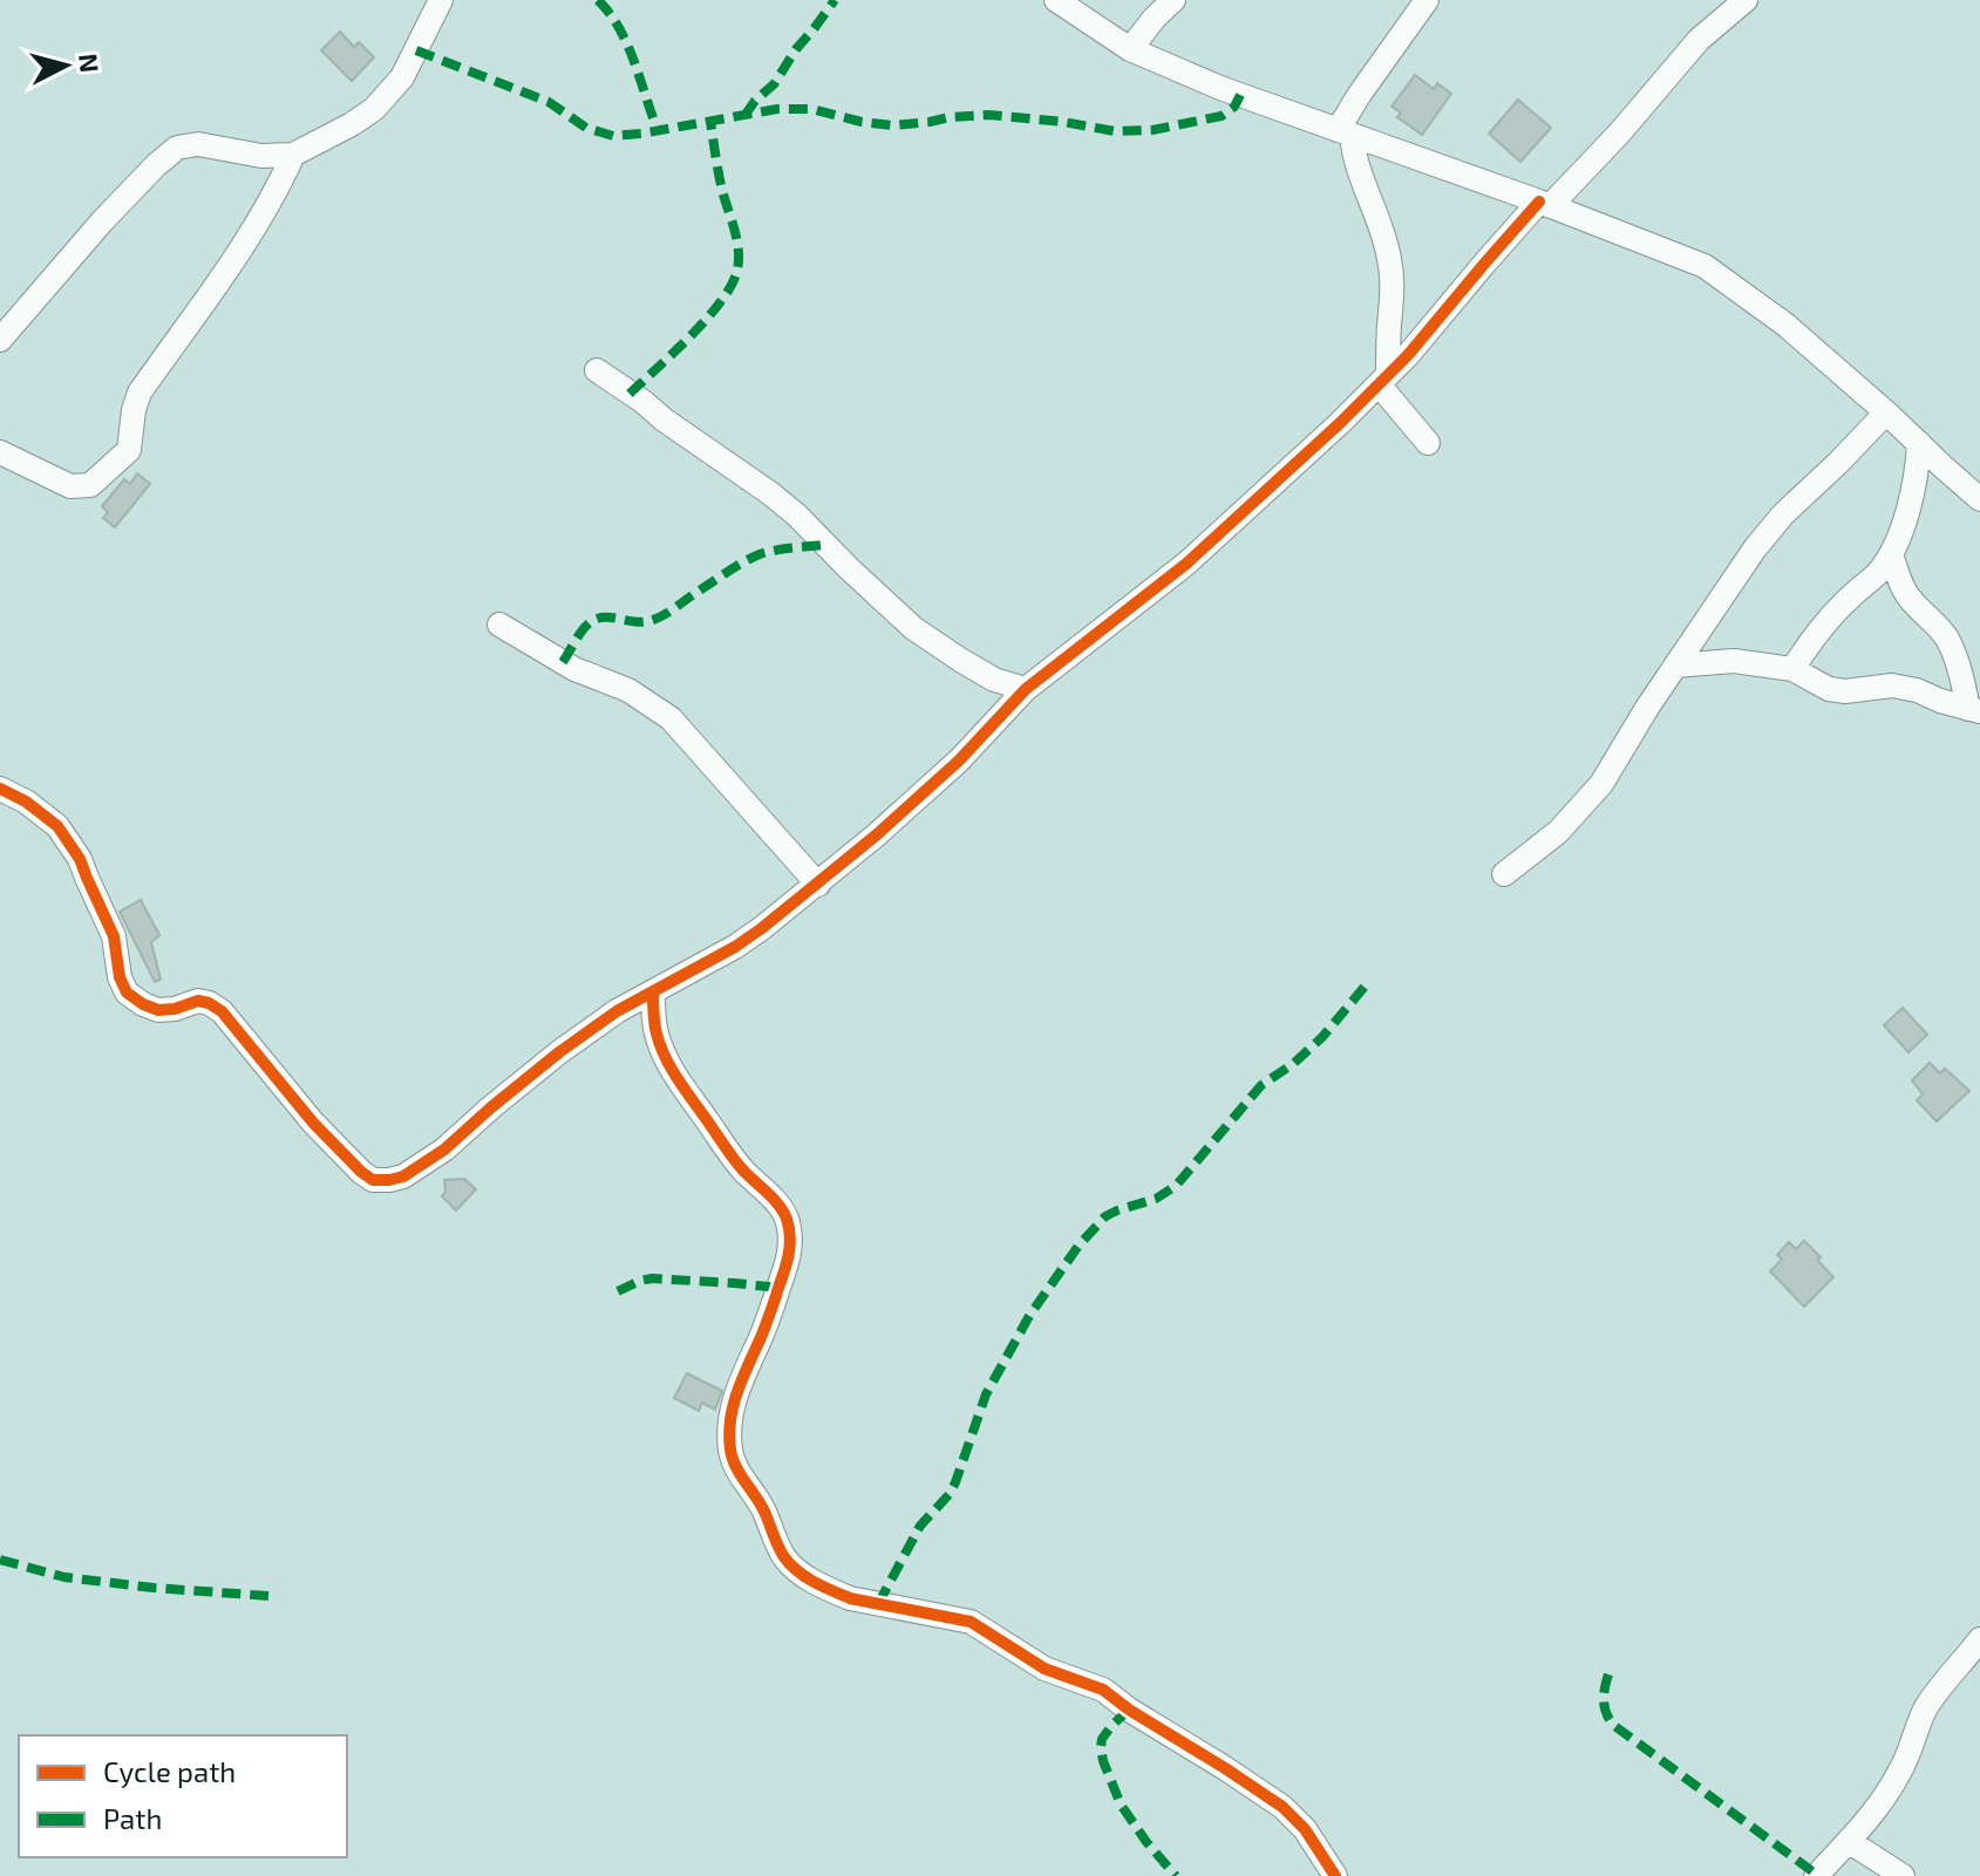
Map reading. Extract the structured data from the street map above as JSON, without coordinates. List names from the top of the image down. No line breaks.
{"legend":["Cycle path","Path"],"north":"right"}
